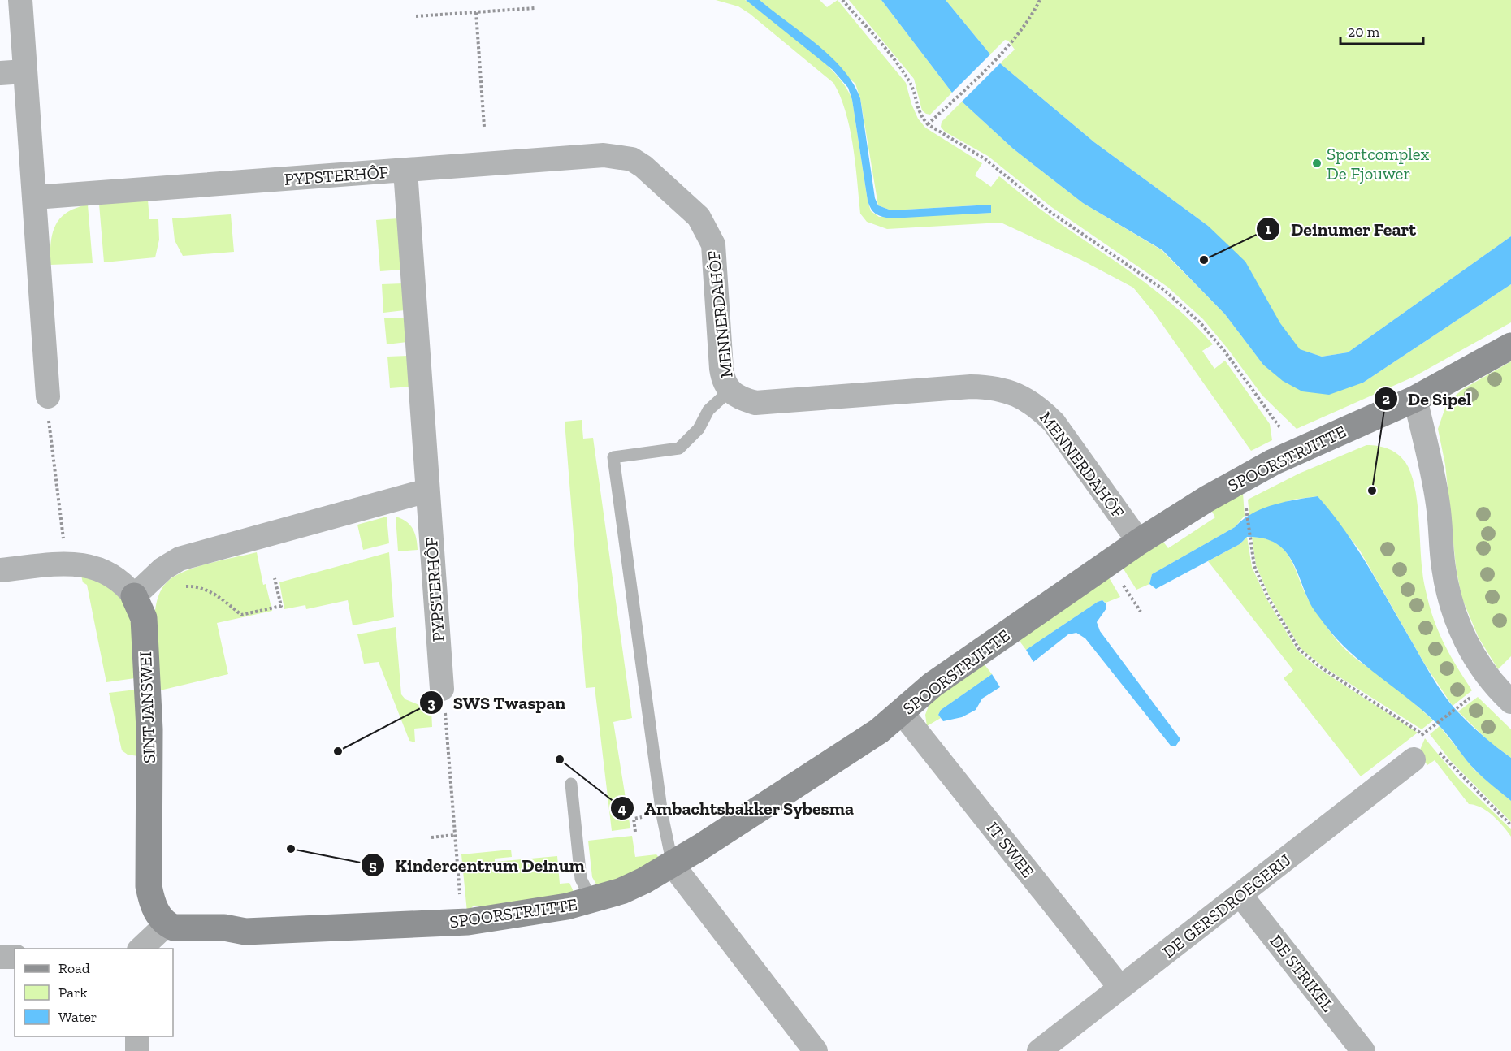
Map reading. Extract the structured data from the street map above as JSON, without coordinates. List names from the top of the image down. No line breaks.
{"streets":{"street":["PYPSTERHÔF","MENNERDAHÔF","SPOORSTRJITTE","SINT JANSWEI","IT SWEE","DE GERSDROEGERIJ","DE STRIKEL"]},"crossings":[["PYPSTERHÔF","MENNERDAHÔF"],["MENNERDAHÔF","SPOORSTRJITTE"],["SPOORSTRJITTE","SINT JANSWEI"],["SPOORSTRJITTE","IT SWEE"],["IT SWEE","DE GERSDROEGERIJ"],["DE GERSDROEGERIJ","DE STRIKEL"]],"places":["Sportcomplex De Fjouwer","Deinumer Feart","De Sipel","SWS Twaspan","Ambachtsbakker Sybesma","Kindercentrum Deinum"],"legend":["Road","Park","Water"],"scale_bar":"20 m"}
